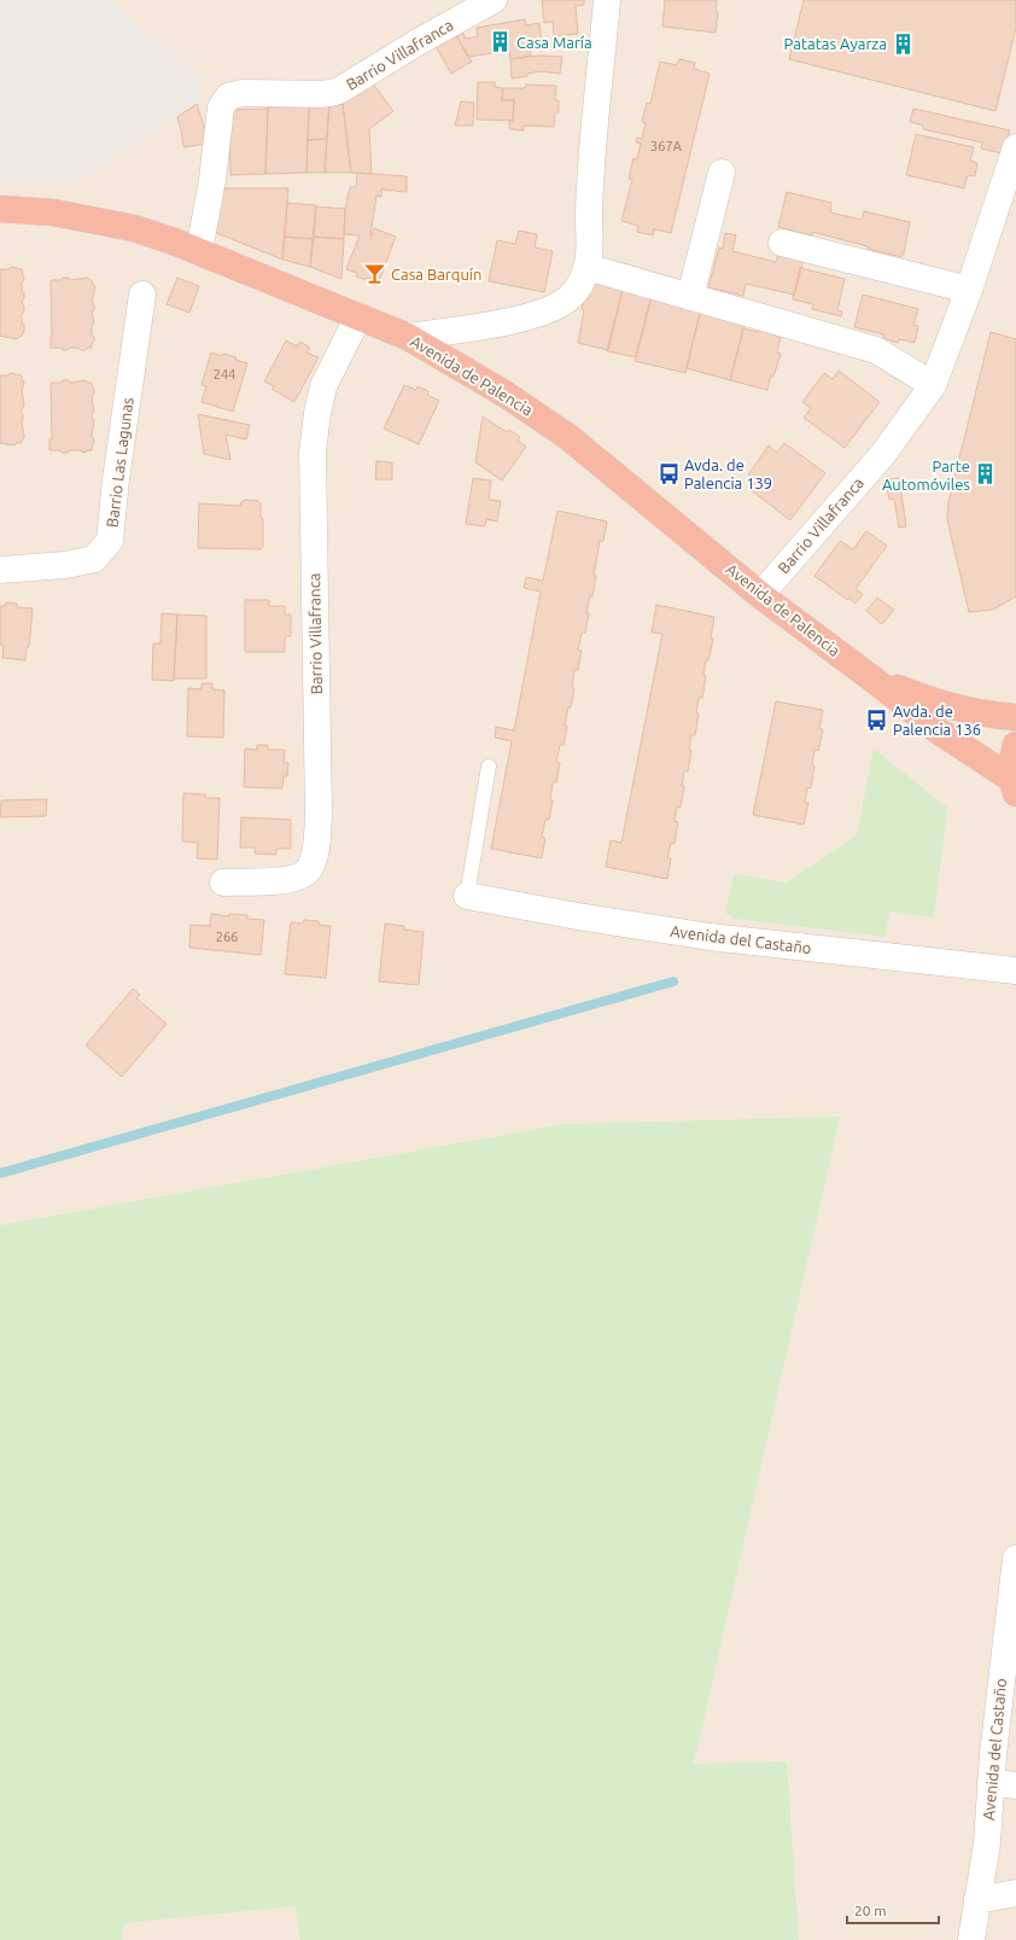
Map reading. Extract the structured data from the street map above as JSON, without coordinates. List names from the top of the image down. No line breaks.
{"streets":{"highway":["Avenida de Palencia"],"street":["Barrio Villafranca","Barrio Las Lagunas","Avenida del Castaño"]},"crossings":[["Barrio Villafranca","Avenida de Palencia"]],"places":{"building":["Casa María","Patatas Ayarza","Parte Automóviles"],"bar":["Casa Barquín"],"bus stop":["Avda. de Palencia 139","Avda. de Palencia 136"]},"house_numbers":["367A","244","266"],"scale_bar":"20 m"}
